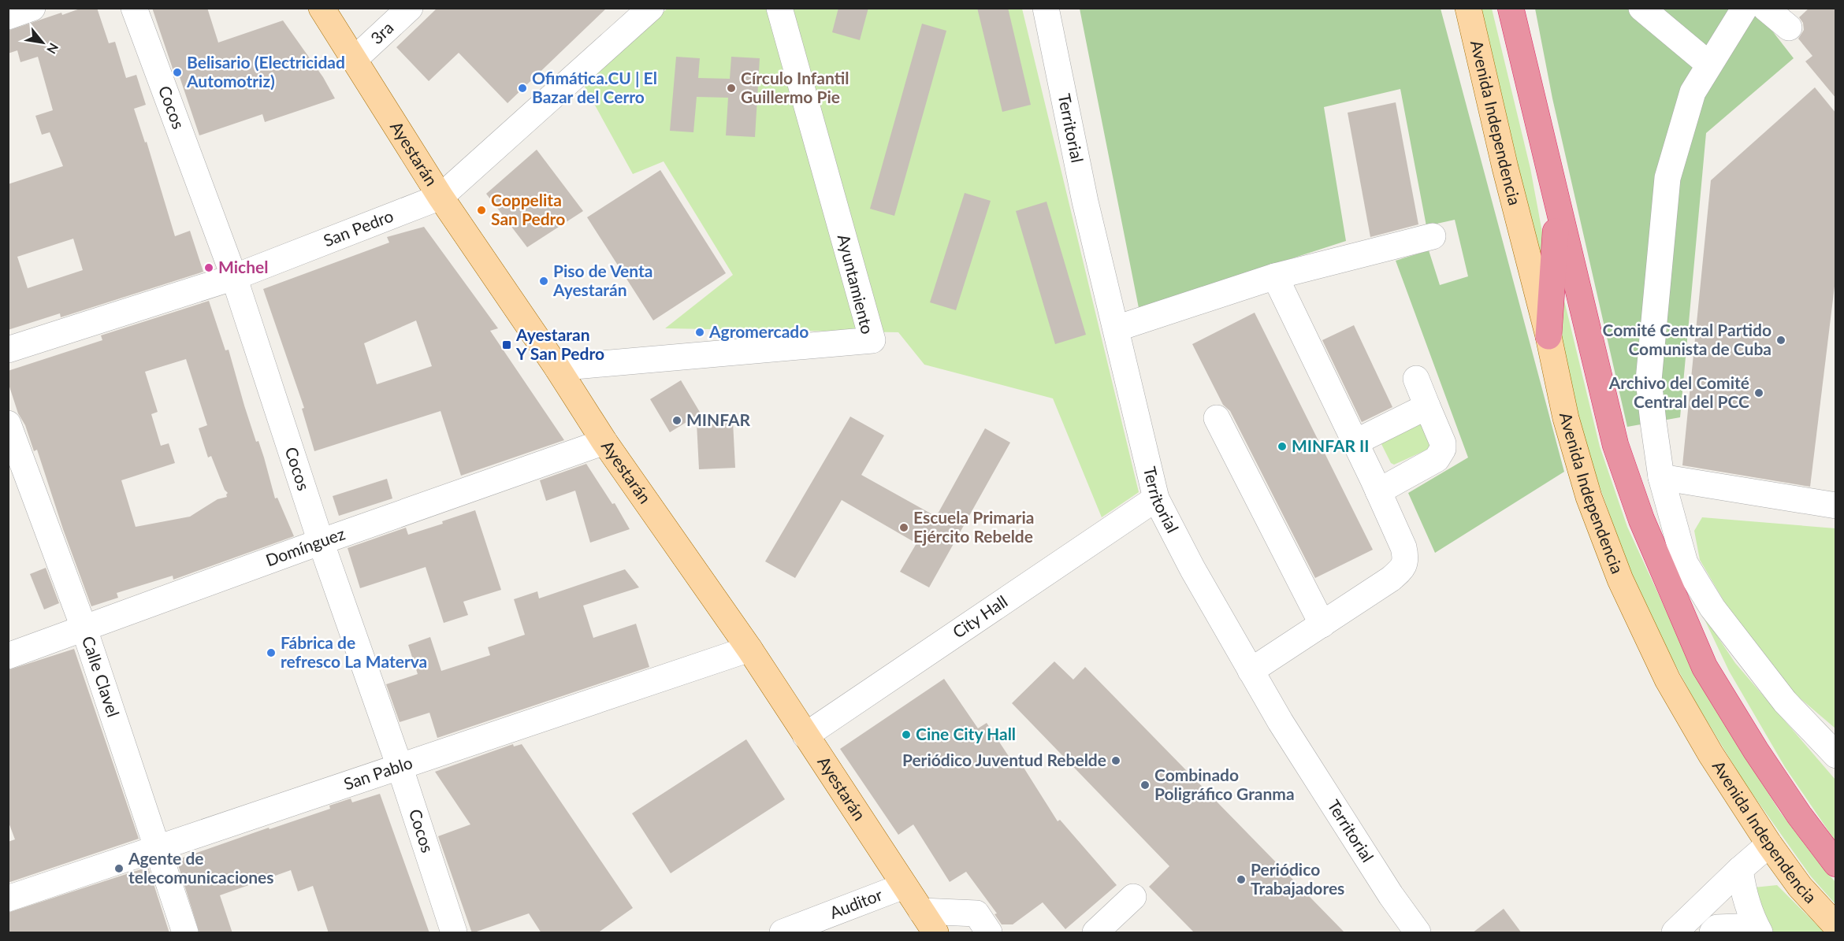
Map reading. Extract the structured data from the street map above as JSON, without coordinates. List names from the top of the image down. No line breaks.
{"streets":{"main road":["Avenida Independencia","Ayestarán"],"street":["3ra","Cocos","Territorial","San Pedro","Ayuntamiento","Domínguez","City Hall","Calle Clavel","San Pablo","Auditor"]},"crossings":[["3ra","Ayestarán"],["Cocos","San Pedro"],["Cocos","Domínguez"],["Cocos","San Pablo"],["Territorial","City Hall"],["Ayestarán","San Pedro"],["Ayestarán","Ayuntamiento"],["Ayestarán","Domínguez"],["Ayestarán","City Hall"],["Ayestarán","San Pablo"],["Ayestarán","Auditor"],["Domínguez","Calle Clavel"],["Calle Clavel","San Pablo"]],"places":{"other":["Belisario (Electricidad Automotriz)","Ofimática.CU | El Bazar del Cerro","Círculo Infantil Guillermo Pie","Coppelita San Pedro","Michel","Piso de Venta Ayestarán","Agromercado","Comité Central Partido Comunista de Cuba","Archivo del Comité Central del PCC","MINFAR","MINFAR II","Escuela Primaria Ejército Rebelde","Fábrica de refresco La Materva","Cine City Hall","Periódico Juventud Rebelde","Combinado Poligráfico Granma","Agente de telecomunicaciones","Periódico Trabajadores"],"transit":["Ayestaran Y San Pedro"]},"north":"bottom right"}
